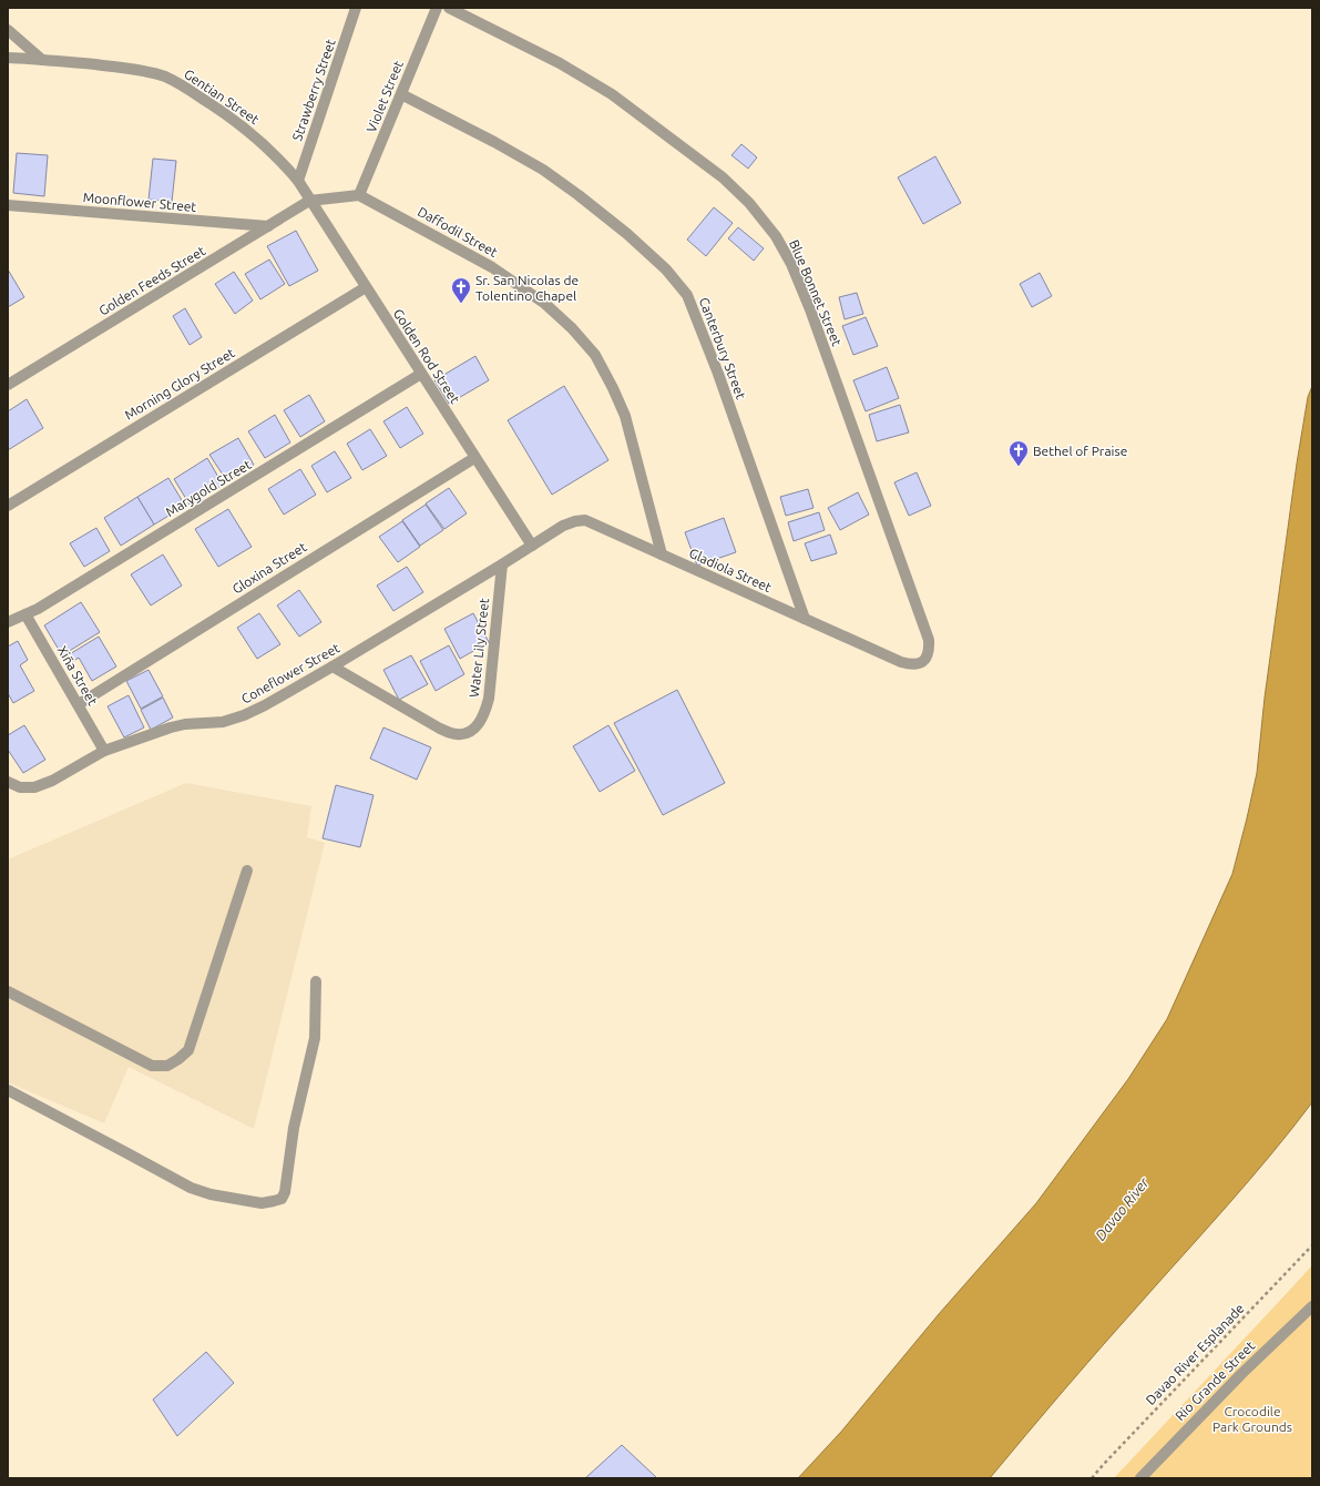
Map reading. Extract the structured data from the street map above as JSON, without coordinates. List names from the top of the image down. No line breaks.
{"streets":{"street":["Strawberry Street","Gentian Street","Violet Street","Moonflower Street","Daffodil Street","Golden Feeds Street","Blue Bonnet Street","Canterbury Street","Golden Rod Street","Morning Glory Street","Marygold Street","Gloxina Street","Gladiola Street","Water Lily Street","Coneflower Street","Xiña Street","Rio Grande Street"],"path":["Davao River Esplanade"]},"crossings":[["Strawberry Street","Gentian Street"],["Strawberry Street","Golden Rod Street"],["Gentian Street","Golden Rod Street"],["Violet Street","Daffodil Street"],["Violet Street","Canterbury Street"],["Moonflower Street","Golden Feeds Street"],["Daffodil Street","Gladiola Street"],["Golden Feeds Street","Golden Rod Street"],["Blue Bonnet Street","Gladiola Street"],["Canterbury Street","Gladiola Street"],["Golden Rod Street","Morning Glory Street"],["Golden Rod Street","Marygold Street"],["Golden Rod Street","Gloxina Street"],["Golden Rod Street","Gladiola Street"],["Golden Rod Street","Coneflower Street"],["Marygold Street","Xiña Street"],["Gloxina Street","Xiña Street"],["Gladiola Street","Coneflower Street"],["Water Lily Street","Coneflower Street"],["Coneflower Street","Xiña Street"]],"water":["Davao River"],"parks":["Crocodile Park Grounds"],"places":{"church":["Sr. San Nicolas de Tolentino Chapel","Bethel of Praise"]}}
